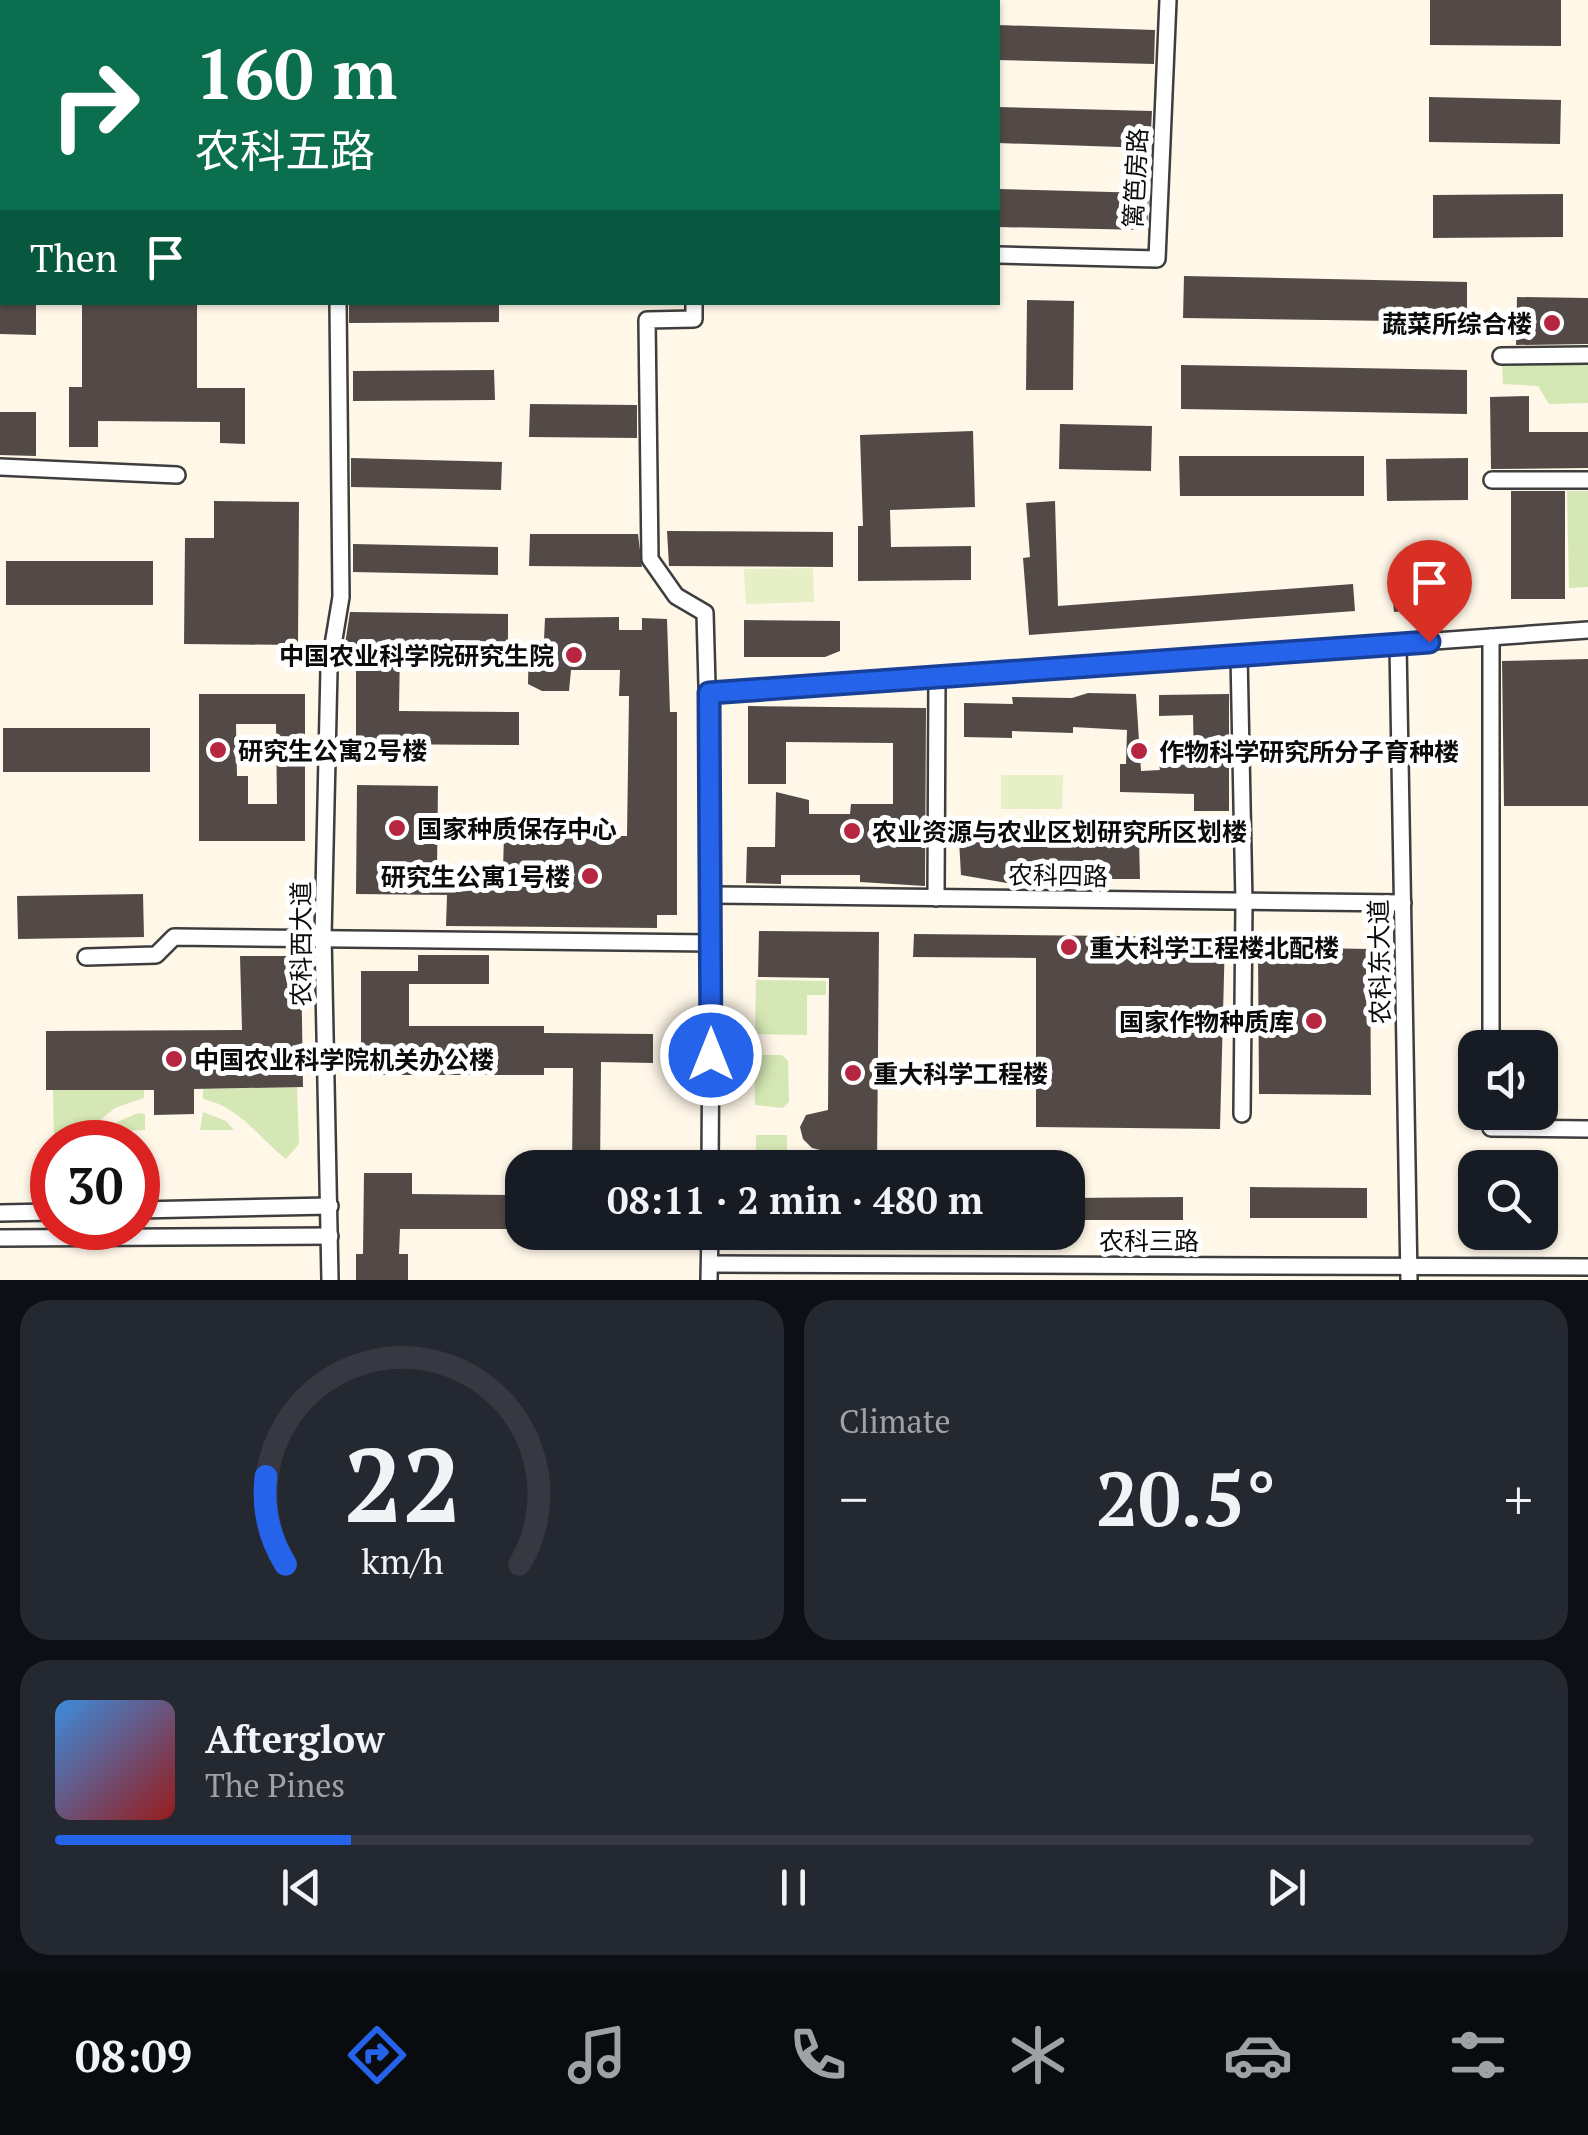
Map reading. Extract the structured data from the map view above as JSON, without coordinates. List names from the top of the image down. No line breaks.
{"streets":{"street":["篱笆房路","农科四路","农科西大道","农科东大道","农科三路"]},"crossings":[["农科四路","农科东大道"],["农科东大道","农科三路"]],"places":["蔬菜所综合楼","中国农业科学院研究生院","研究生公寓2号楼","作物科学研究所分子育种楼","国家种质保存中心","农业资源与农业区划研究所区划楼","研究生公寓1号楼","重大科学工程楼北配楼","国家作物种质库","中国农业科学院机关办公楼","重大科学工程楼"],"page":{"turn":["160 m","农科五路"],"then":"Then","limit":"30","trip":"08:11 · 2 min · 480 m","tile":"Climate","heat":["−","20.5°","+"],"song":["Afterglow","The Pines"],"tabs":"08:09","gauge":["22","km/h"]}}
